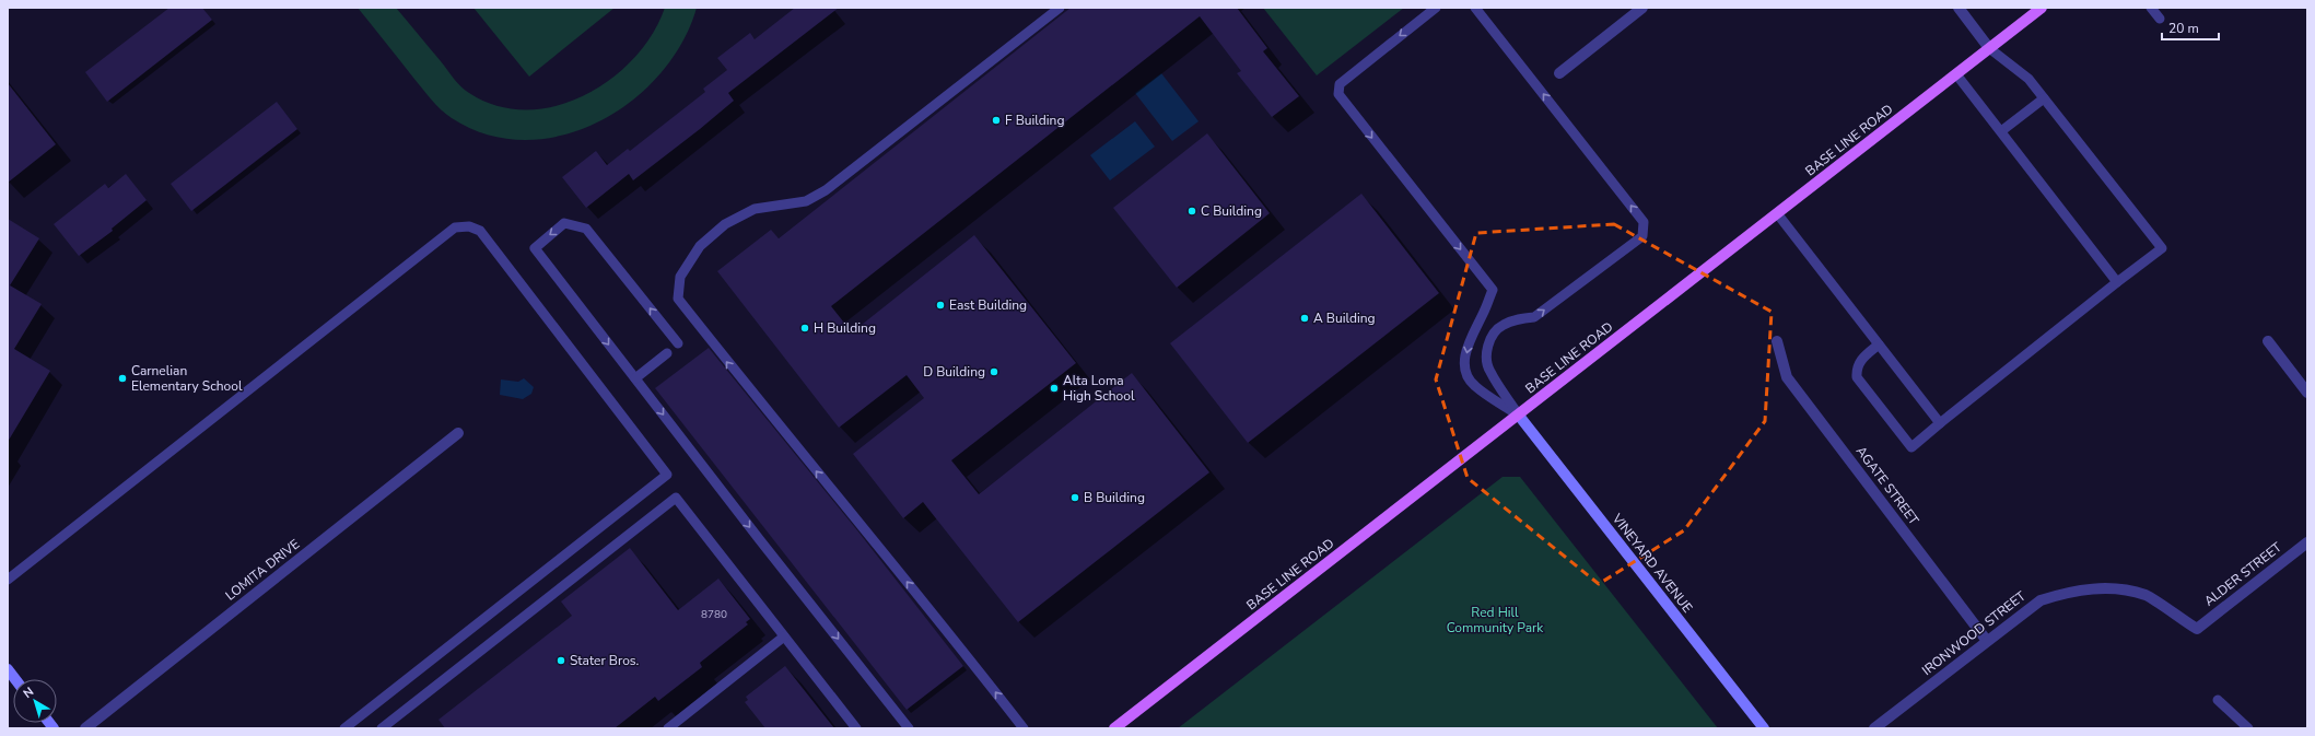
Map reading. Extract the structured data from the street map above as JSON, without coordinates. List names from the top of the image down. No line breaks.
{"streets":{"main road":["BASE LINE ROAD"],"street":["AGATE STREET","VINEYARD AVENUE","LOMITA DRIVE","ALDER STREET","IRONWOOD STREET"]},"crossings":[["BASE LINE ROAD","VINEYARD AVENUE"],["AGATE STREET","IRONWOOD STREET"],["ALDER STREET","IRONWOOD STREET"]],"parks":["Red Hill Community Park"],"places":["F Building","C Building","East Building","A Building","H Building","D Building","Carnelian Elementary School","Alta Loma High School","B Building","Stater Bros."],"house_numbers":["8780"],"scale_bar":"20 m","north":"top left"}
